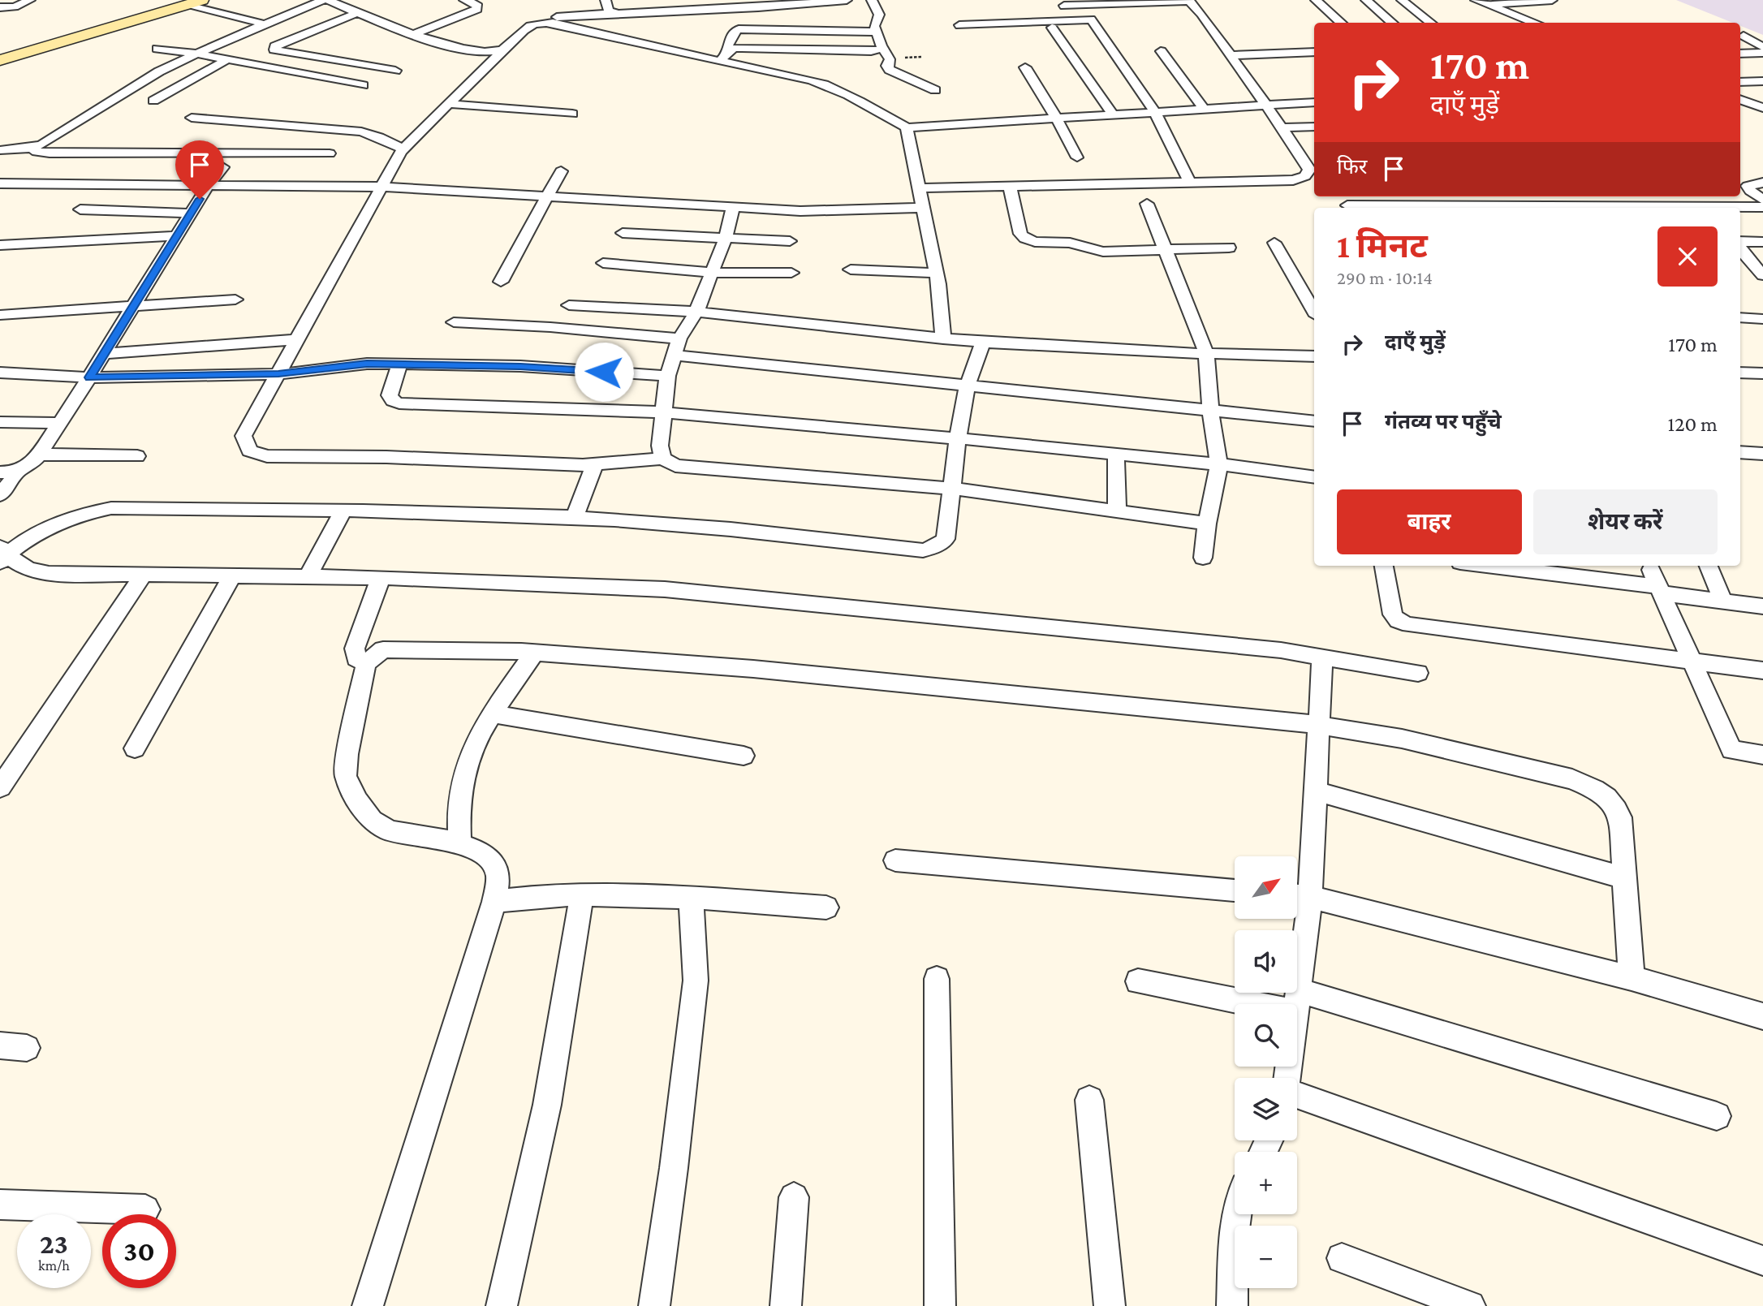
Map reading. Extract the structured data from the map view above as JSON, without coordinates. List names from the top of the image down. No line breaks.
{"north":"top right","page":{"turn":["170 m","दाएँ मुड़ें"],"then":"फिर","heading":["1 मिनट","290 m · 10:14"],"list":[{"name":"दाएँ मुड़ें","value":"170 m"},{"name":"गंतव्य पर पहुँचे","value":"120 m"}],"buttons":["बाहर","शेयर करें"],"map_buttons":["+","−"],"speed":"23 km/h","limit":"30"}}
